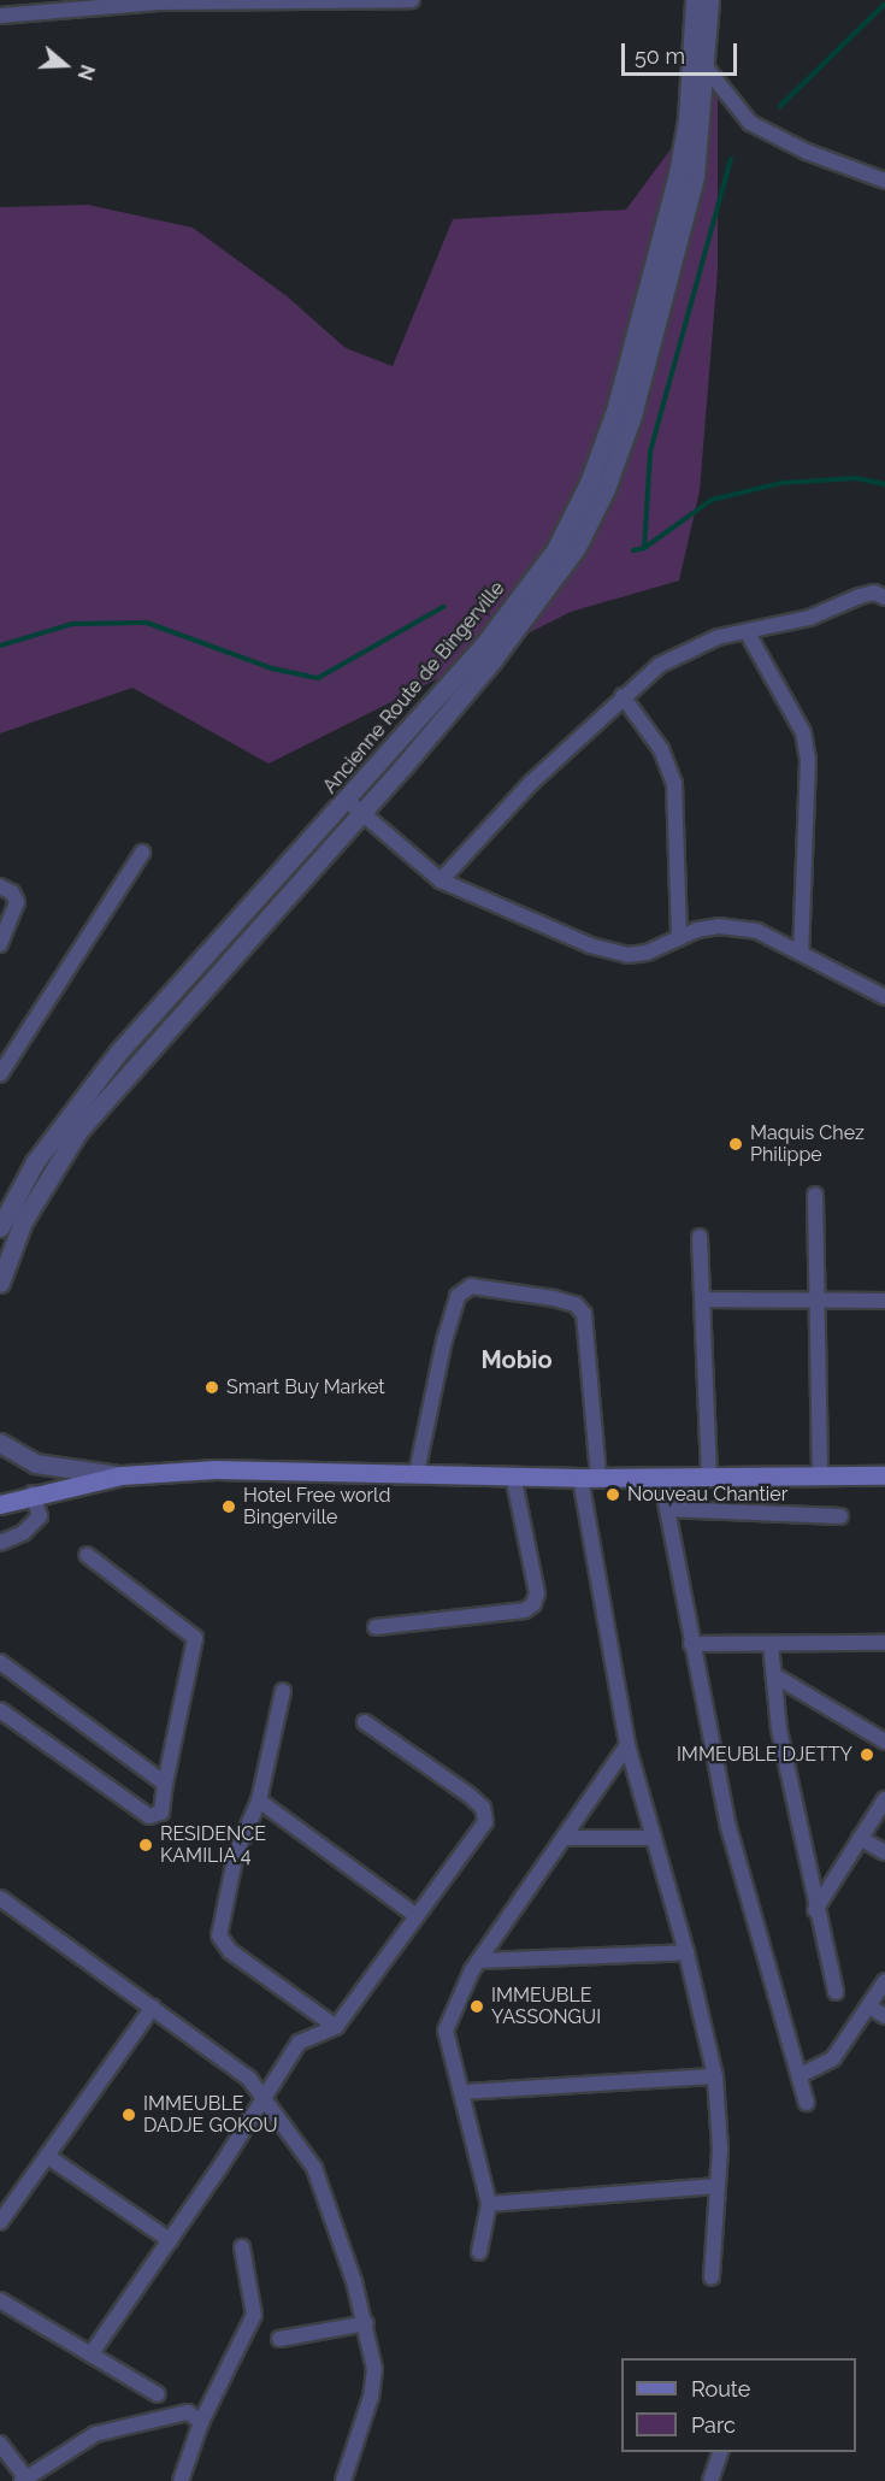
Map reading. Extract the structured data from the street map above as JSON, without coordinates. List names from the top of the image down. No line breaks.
{"streets":{"street":["Ancienne Route de Bingerville"]},"districts":["Mobio"],"places":["Maquis Chez Philippe","Smart Buy Market","Nouveau Chantier","Hotel Free world Bingerville","IMMEUBLE DJETTY","RESIDENCE KAMILIA 4","IMMEUBLE YASSONGUI","IMMEUBLE DADJE GOKOU"],"legend":["Route","Parc"],"scale_bar":"50 m","north":"right"}
